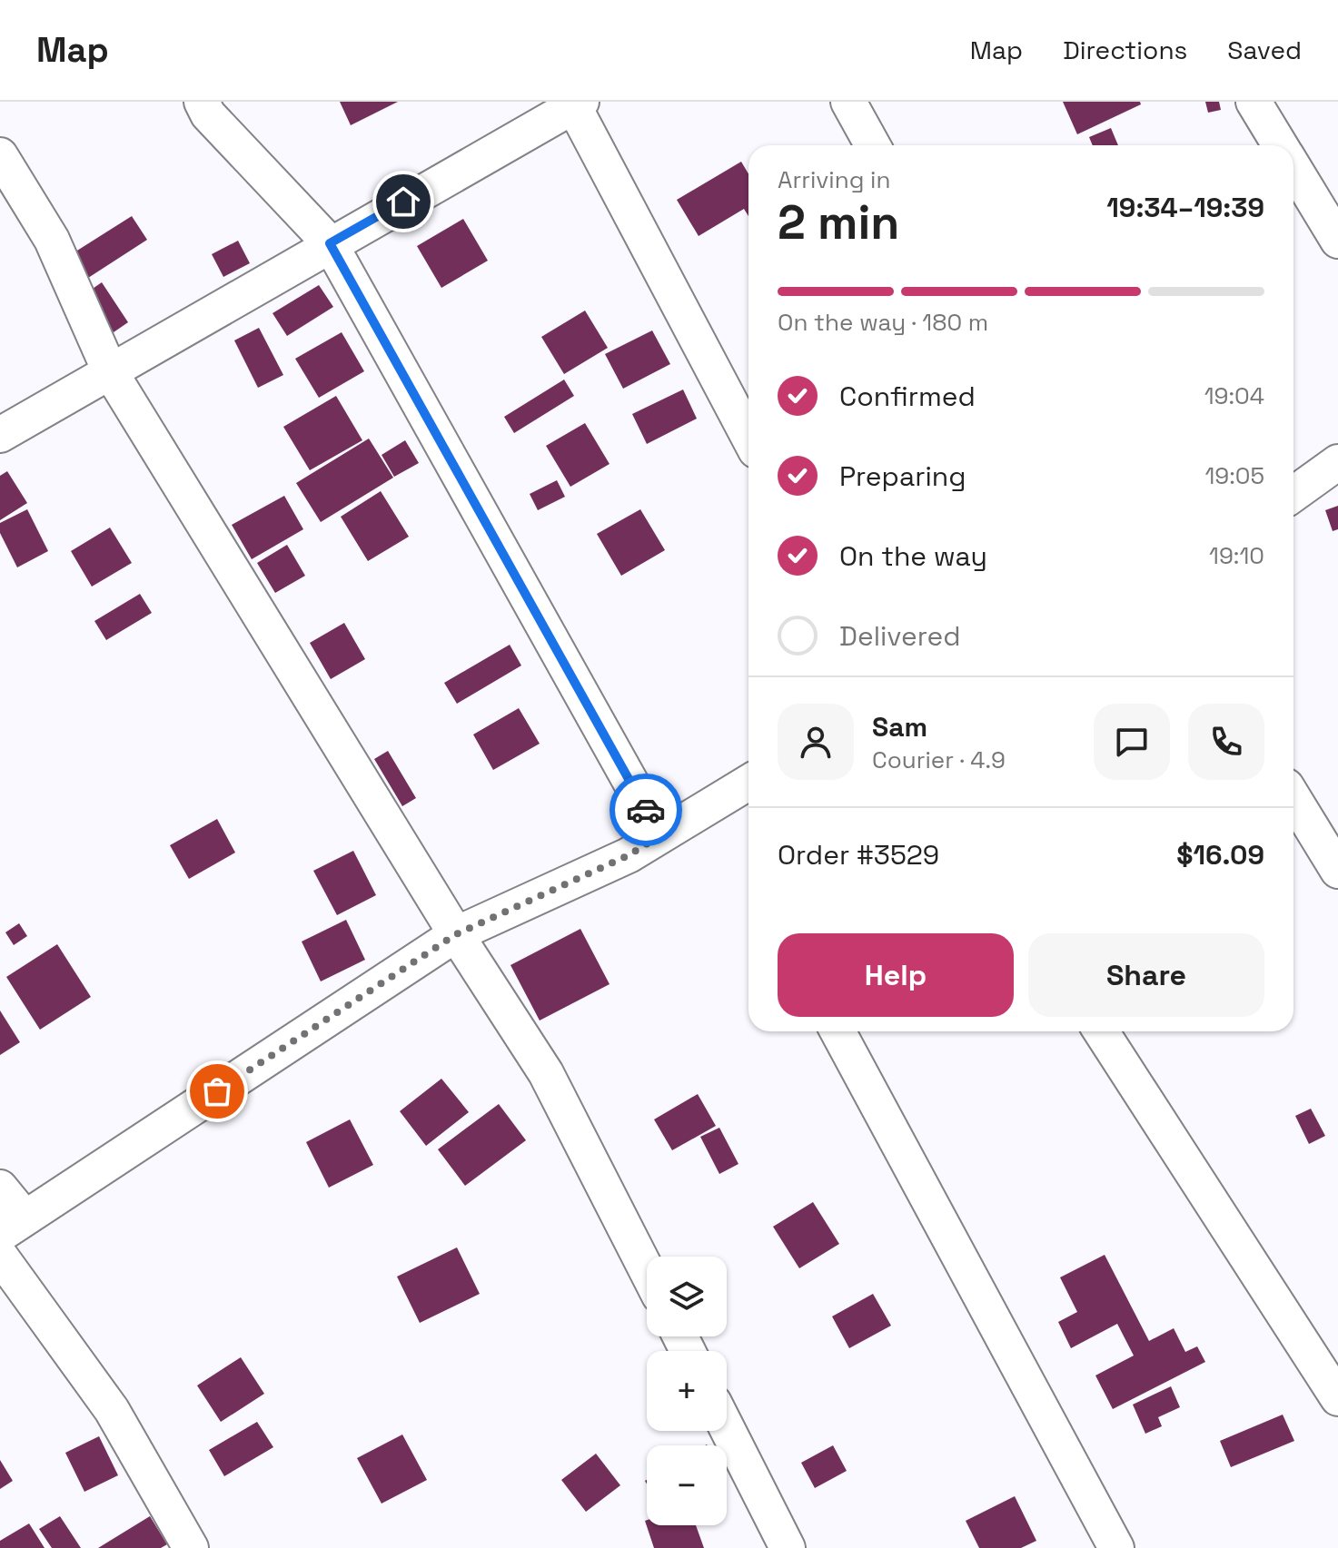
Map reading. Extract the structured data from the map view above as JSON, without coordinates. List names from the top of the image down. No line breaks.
{"page":{"header":"Map","nav":["Map","Directions","Saved"],"heading":["2 min","Arriving in","19:34–19:39"],"panel":["Sam","Courier · 4.9","Order #3529","$16.09"],"bar":"On the way · 180 m","list":[["Confirmed","19:04"],["Preparing","19:05"],["On the way","19:10"],"Delivered"],"buttons":["Help","Share"],"map_buttons":["+","−"]}}
